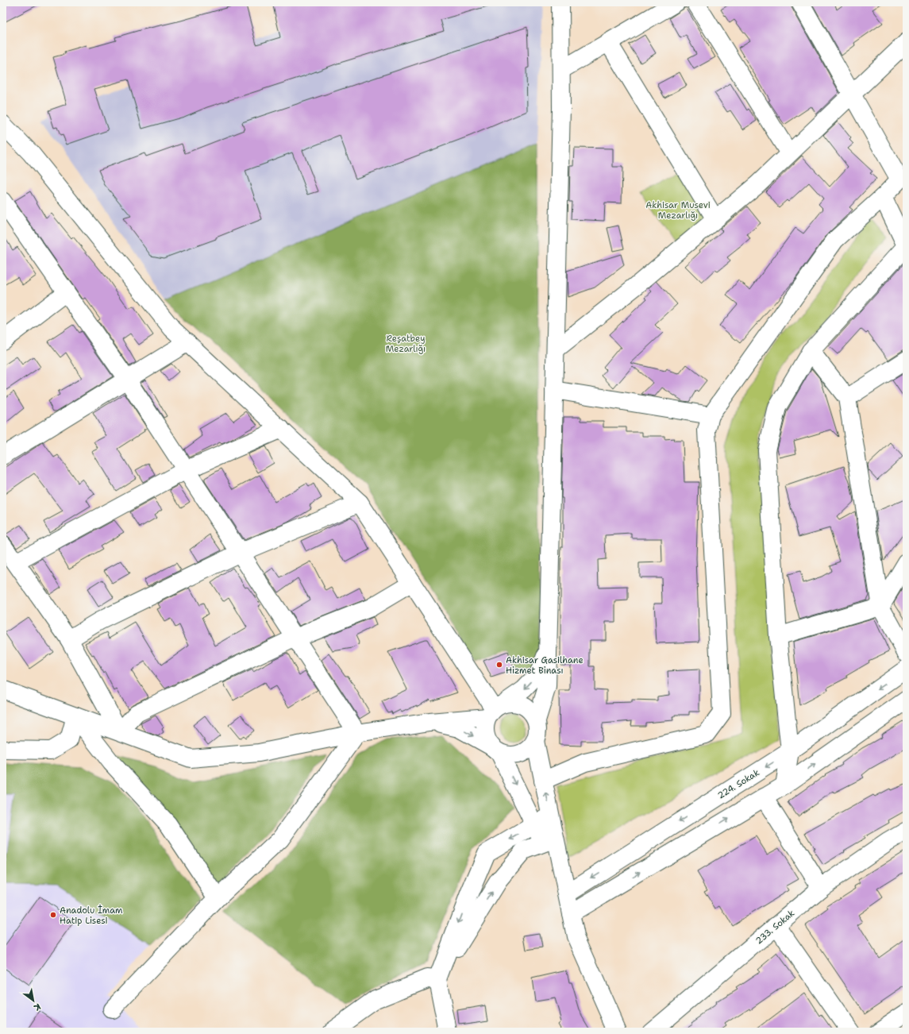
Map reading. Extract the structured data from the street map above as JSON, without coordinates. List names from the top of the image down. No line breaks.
{"streets":{"street":["224. Sokak","233. Sokak"]},"parks":["Akhisar Musevi Mezarlığı","Reşatbey Mezarlığı"],"places":["Akhisar Gasilhane Hizmet Binası","Anadolu İmam Hatip Lisesi"],"north":"bottom right"}
